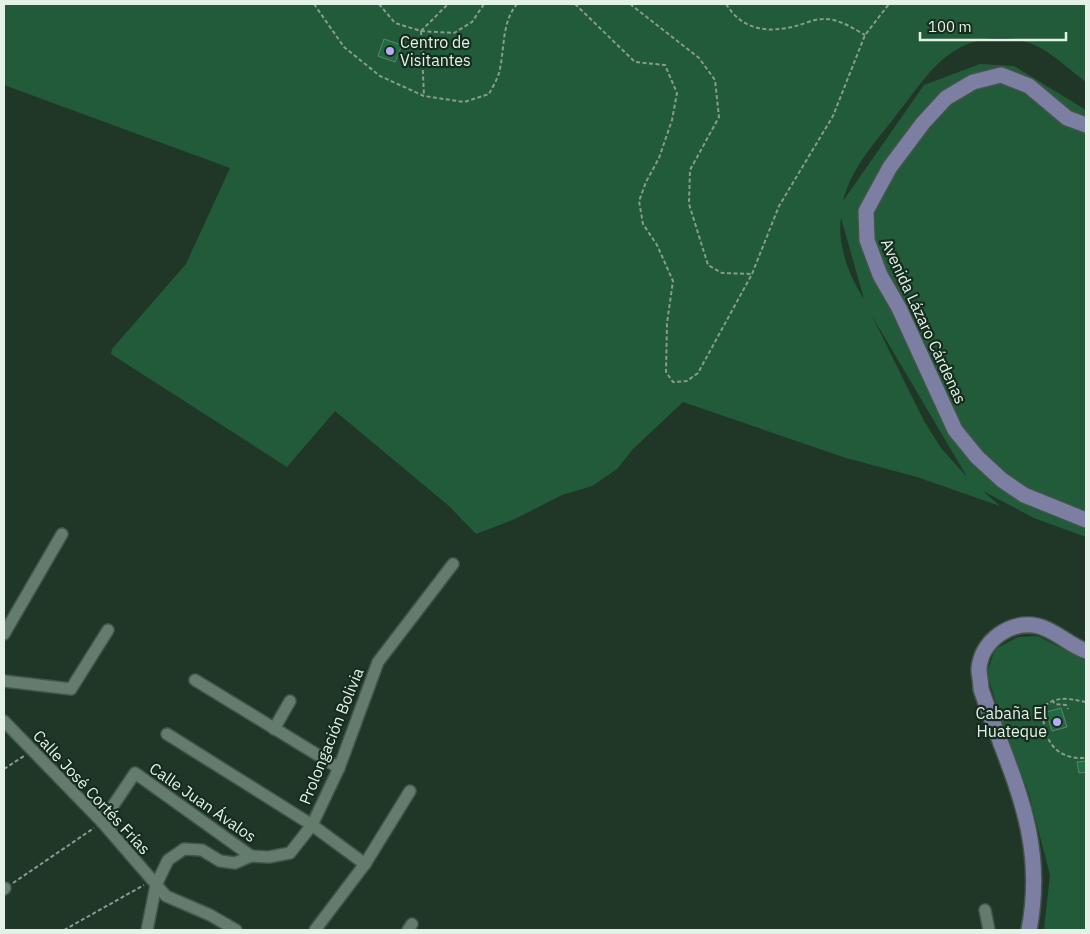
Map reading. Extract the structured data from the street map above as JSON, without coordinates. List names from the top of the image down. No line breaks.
{"streets":{"main road":["Avenida Lázaro Cárdenas"],"street":["Prolongación Bolivia","Calle José Cortés Frías","Calle Juan Ávalos"]},"crossings":[["Prolongación Bolivia","Calle José Cortés Frías"],["Prolongación Bolivia","Calle Juan Ávalos"],["Calle José Cortés Frías","Calle Juan Ávalos"]],"places":["Centro de Visitantes","Cabaña El Huateque"],"scale_bar":"100 m"}
